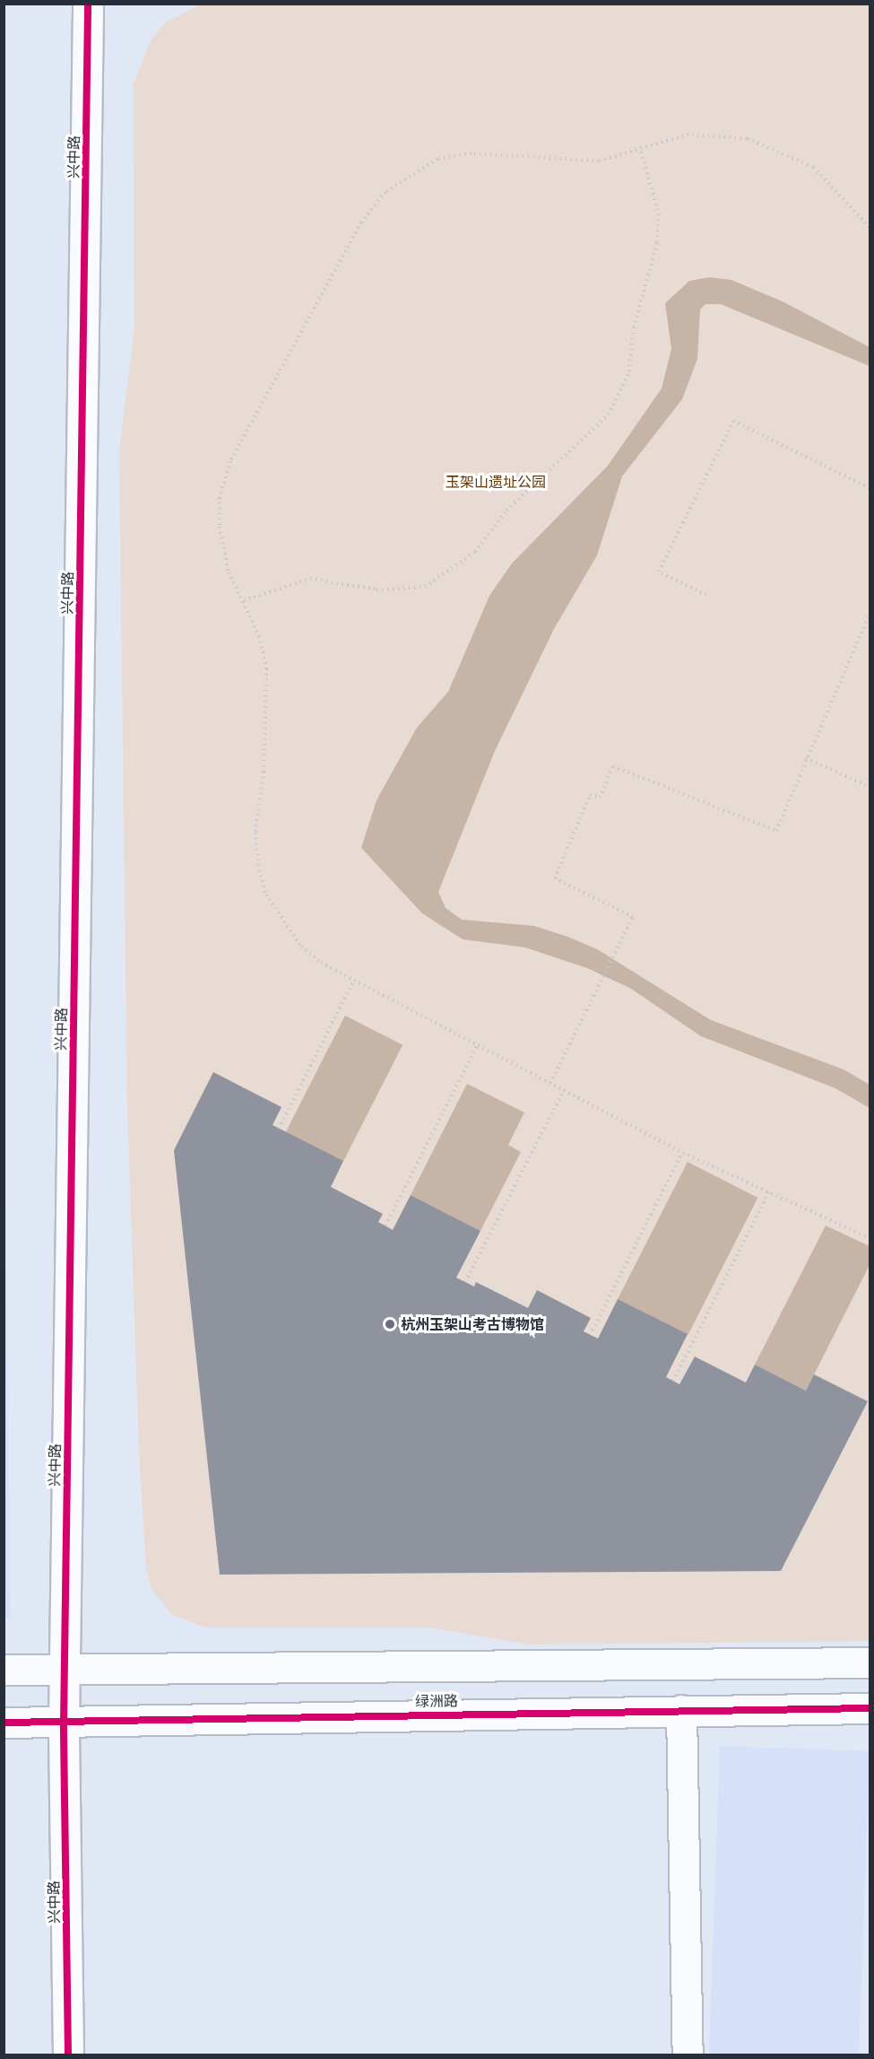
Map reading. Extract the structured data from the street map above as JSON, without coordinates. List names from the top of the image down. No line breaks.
{"streets":{"street":["兴中路","绿洲路"]},"crossings":[["兴中路","绿洲路"]],"parks":["玉架山遗址公园"],"places":["杭州玉架山考古博物馆"]}
